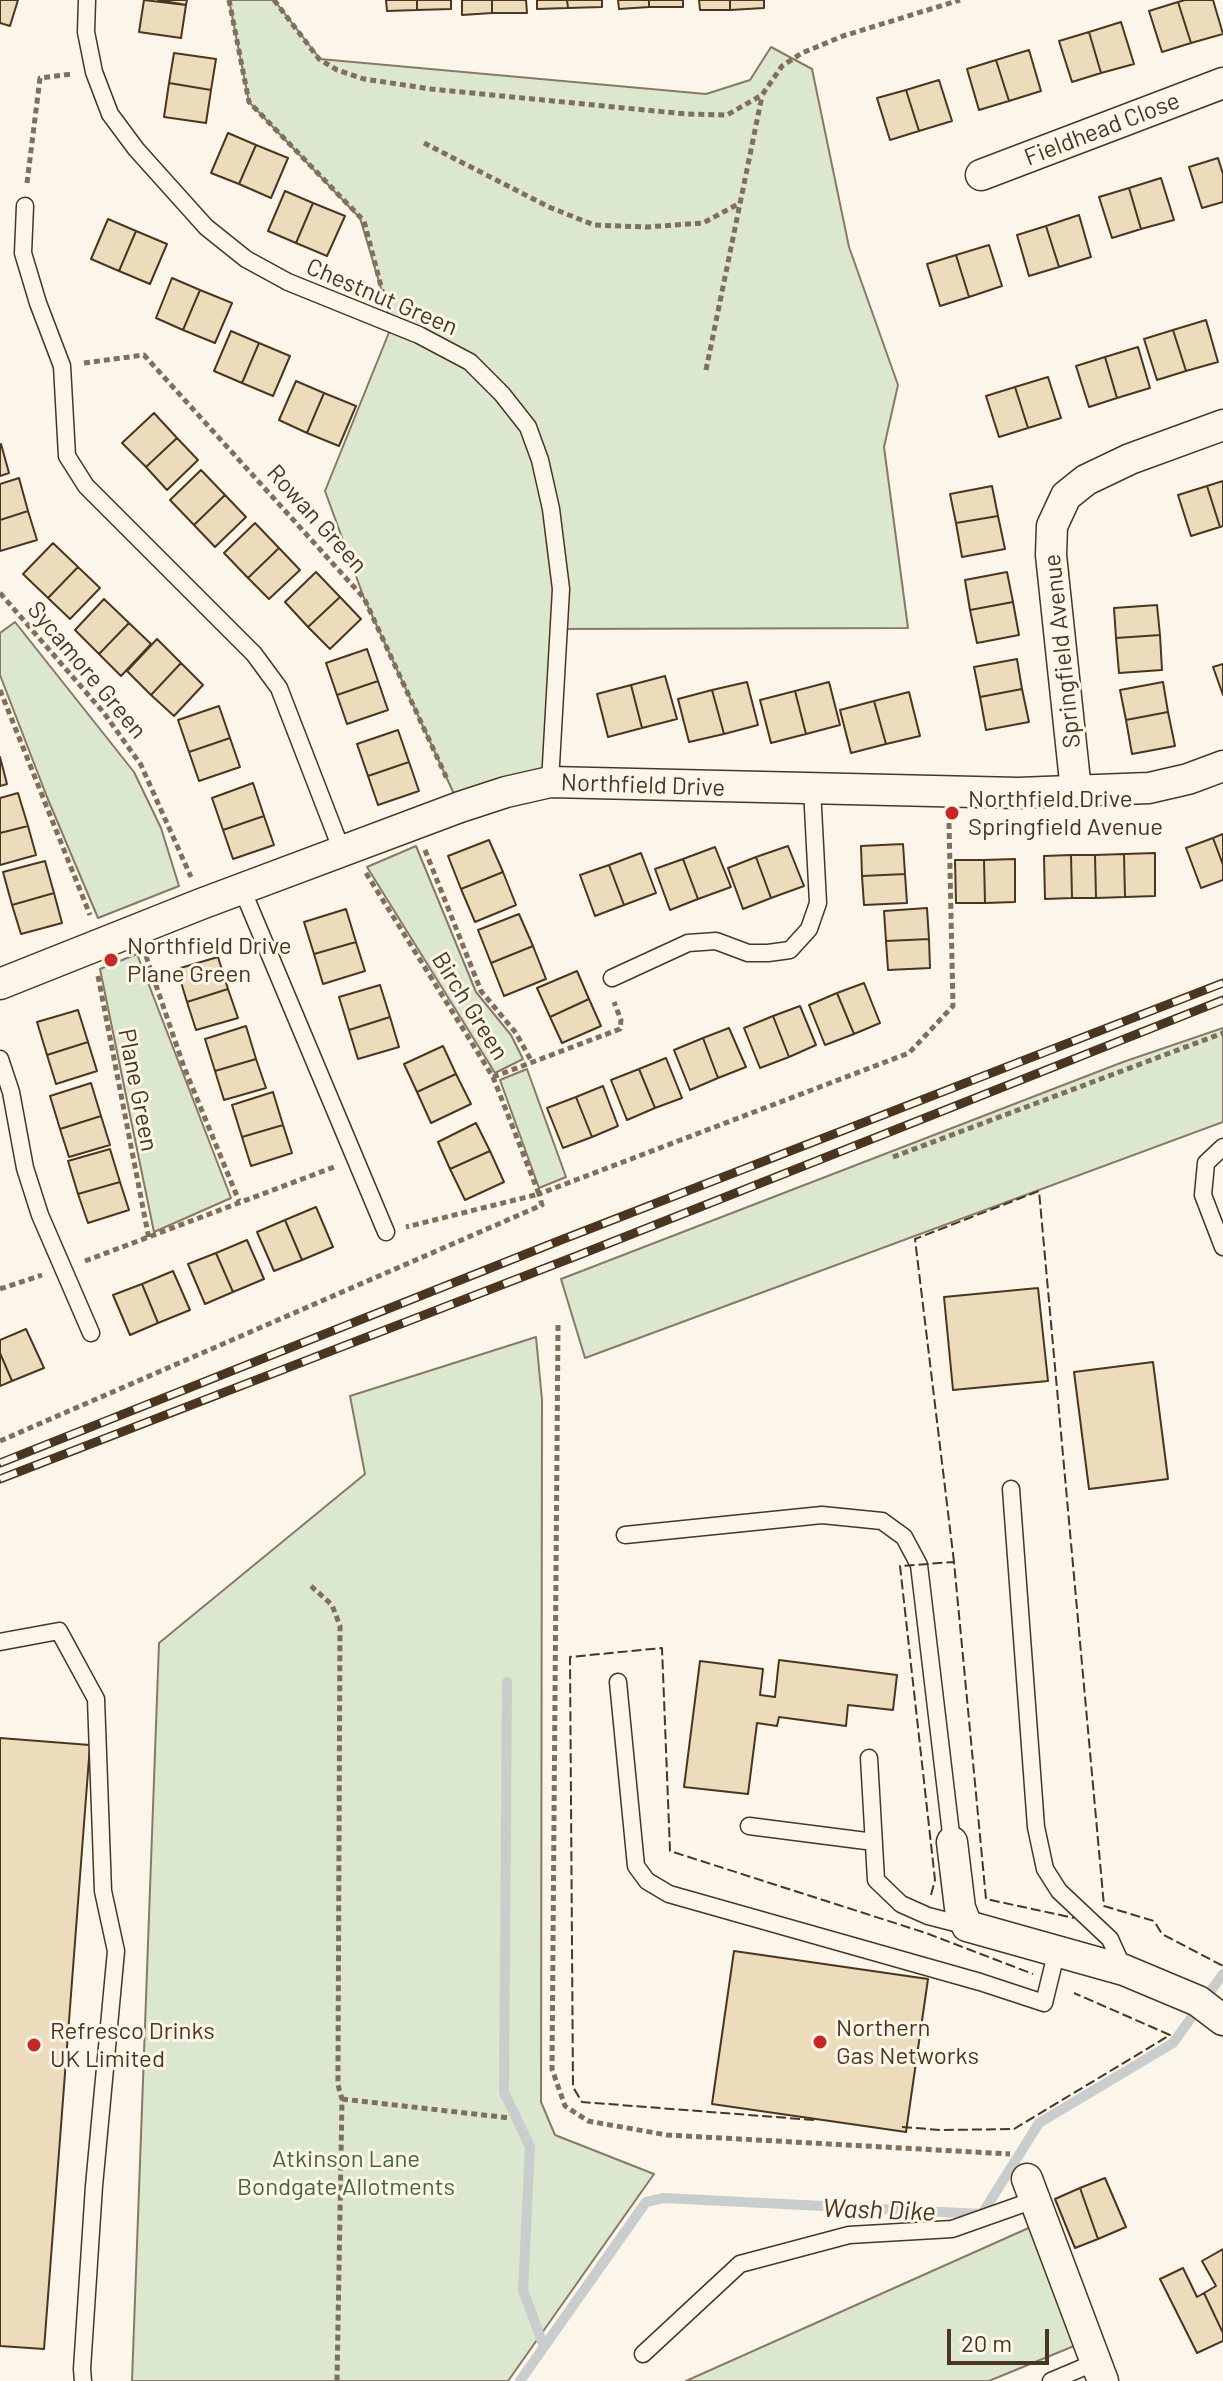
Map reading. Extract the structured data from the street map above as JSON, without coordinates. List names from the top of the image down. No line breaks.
{"streets":{"street":["Fieldhead Close","Springfield Avenue","Northfield Drive"],"lane":["Chestnut Green"],"path":["Rowan Green","Sycamore Green","Birch Green","Plane Green"]},"crossings":[["Chestnut Green","Northfield Drive"],["Rowan Green","Northfield Drive"],["Springfield Avenue","Northfield Drive"],["Sycamore Green","Northfield Drive"],["Northfield Drive","Birch Green"],["Northfield Drive","Plane Green"]],"water":["Wash Dike"],"parks":["Atkinson Lane Bondgate Allotments"],"places":["Northfield Drive Springfield Avenue","Northfield Drive Plane Green","Northern Gas Networks","Refresco Drinks UK Limited"],"scale_bar":"20 m"}
